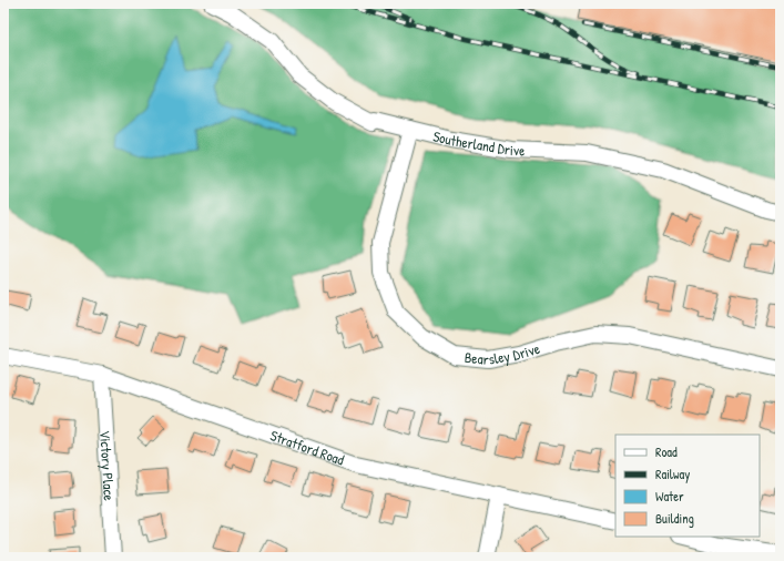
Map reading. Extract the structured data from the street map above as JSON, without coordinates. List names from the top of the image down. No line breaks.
{"streets":{"street":["Southerland Drive","Bearsley Drive","Stratford Road","Victory Place"]},"crossings":[["Southerland Drive","Bearsley Drive"],["Stratford Road","Victory Place"]],"legend":["Road","Railway","Water","Building"]}
